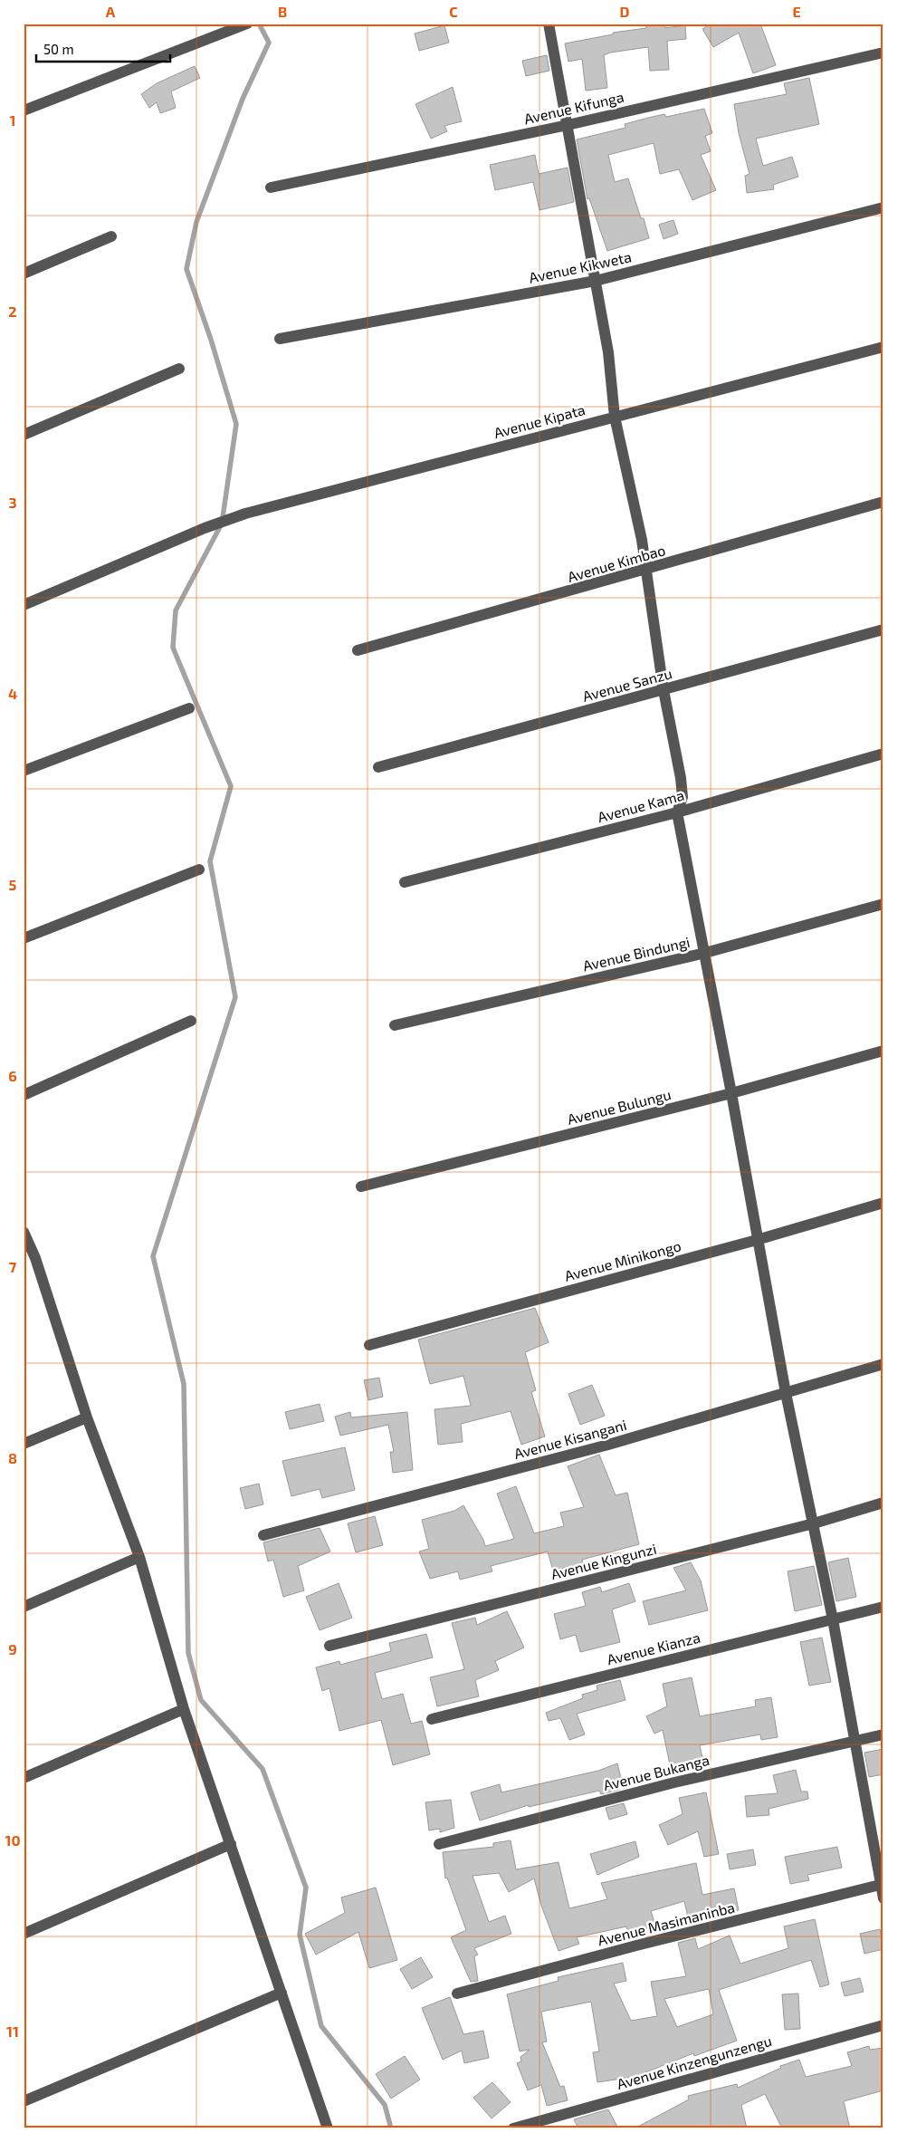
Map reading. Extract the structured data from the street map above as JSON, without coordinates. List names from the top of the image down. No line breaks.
{"streets":{"street":["Avenue Kifunga","Avenue Kikweta","Avenue Kipata","Avenue Kimbao","Avenue Sanzu","Avenue Kama","Avenue Bindungi","Avenue Bulungu","Avenue Minikongo","Avenue Kisangani","Avenue Kingunzi","Avenue Kianza","Avenue Bukanga","Avenue Masimaninba","Avenue Kinzengunzengu"]},"scale_bar":"50 m","grid":{"columns":["A","B","C","D","E"],"rows":["1","2","3","4","5","6","7","8","9","10","11"]}}
